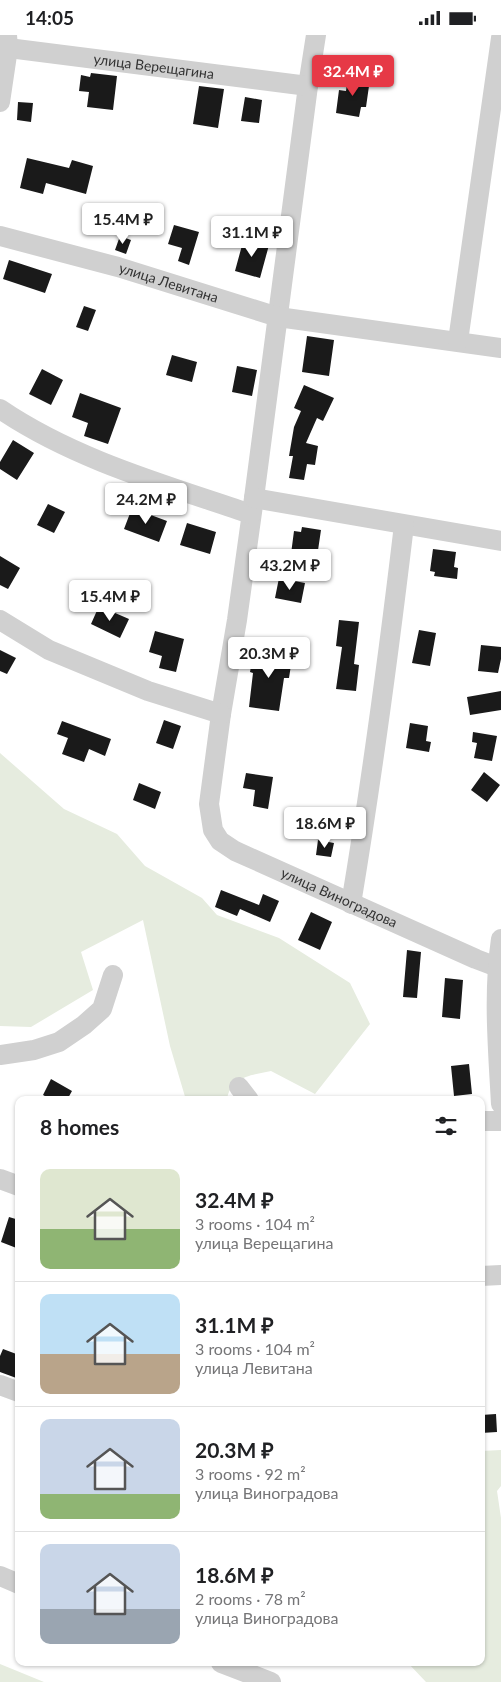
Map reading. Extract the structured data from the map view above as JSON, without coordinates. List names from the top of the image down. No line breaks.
{"streets":{"street":["улица Верещагина","улица Левитана","улица Виноградова"]},"crossings":[["улица Верещагина","улица Виноградова"],["улица Левитана","улица Виноградова"]],"page":{"status":"14:05","price":["32.4M ₽","15.4M ₽","31.1M ₽","24.2M ₽","43.2M ₽","15.4M ₽","20.3M ₽","18.6M ₽"],"heading":"8 homes","list":[{"name":"32.4M ₽","note":"3 rooms · 104 m² · улица Верещагина"},{"name":"31.1M ₽","note":"3 rooms · 104 m² · улица Левитана"},{"name":"20.3M ₽","note":"3 rooms · 92 m² · улица Виноградова"},{"name":"18.6M ₽","note":"2 rooms · 78 m² · улица Виноградова"}]}}
